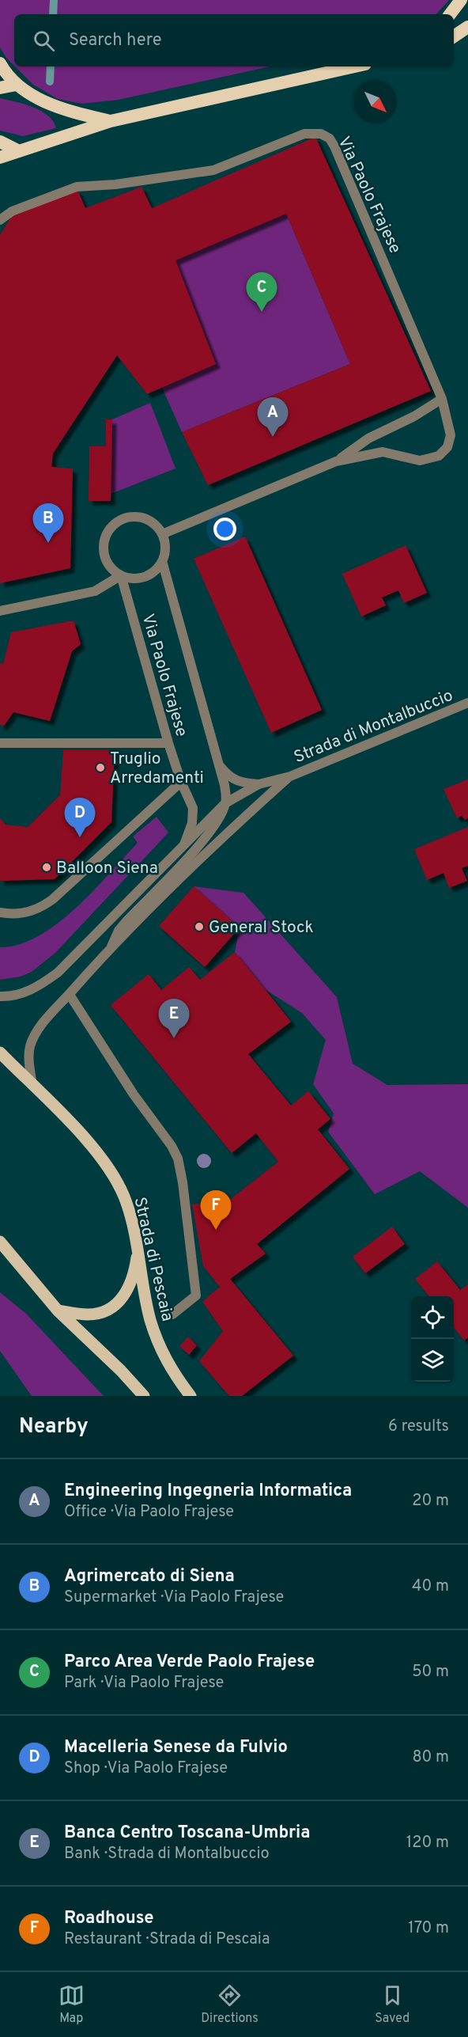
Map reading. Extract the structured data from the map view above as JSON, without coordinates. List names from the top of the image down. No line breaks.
{"streets":{"main road":["Strada di Pescaia"],"street":["Via Paolo Frajese","Strada di Montalbuccio"]},"crossings":[["Via Paolo Frajese","Strada di Montalbuccio"],["Strada di Montalbuccio","Strada di Pescaia"]],"places":["Truglio Arredamenti","Balloon Siena","General Stock"],"north":"bottom right","page":{"search":"Search here","pins":["C","A","B","D","E","F"],"heading":["Nearby","6 results"],"list":[{"mark":"A","name":"Engineering Ingegneria Informatica","note":"Office · Via Paolo Frajese","value":"20 m"},{"mark":"B","name":"Agrimercato di Siena","note":"Supermarket · Via Paolo Frajese","value":"40 m"},{"mark":"C","name":"Parco Area Verde Paolo Frajese","note":"Park · Via Paolo Frajese","value":"50 m"},{"mark":"D","name":"Macelleria Senese da Fulvio","note":"Shop · Via Paolo Frajese","value":"80 m"},{"mark":"E","name":"Banca Centro Toscana-Umbria","note":"Bank · Strada di Montalbuccio","value":"120 m"},{"mark":"F","name":"Roadhouse","note":"Restaurant · Strada di Pescaia","value":"170 m"}],"nav":["Map","Directions","Saved"]}}
